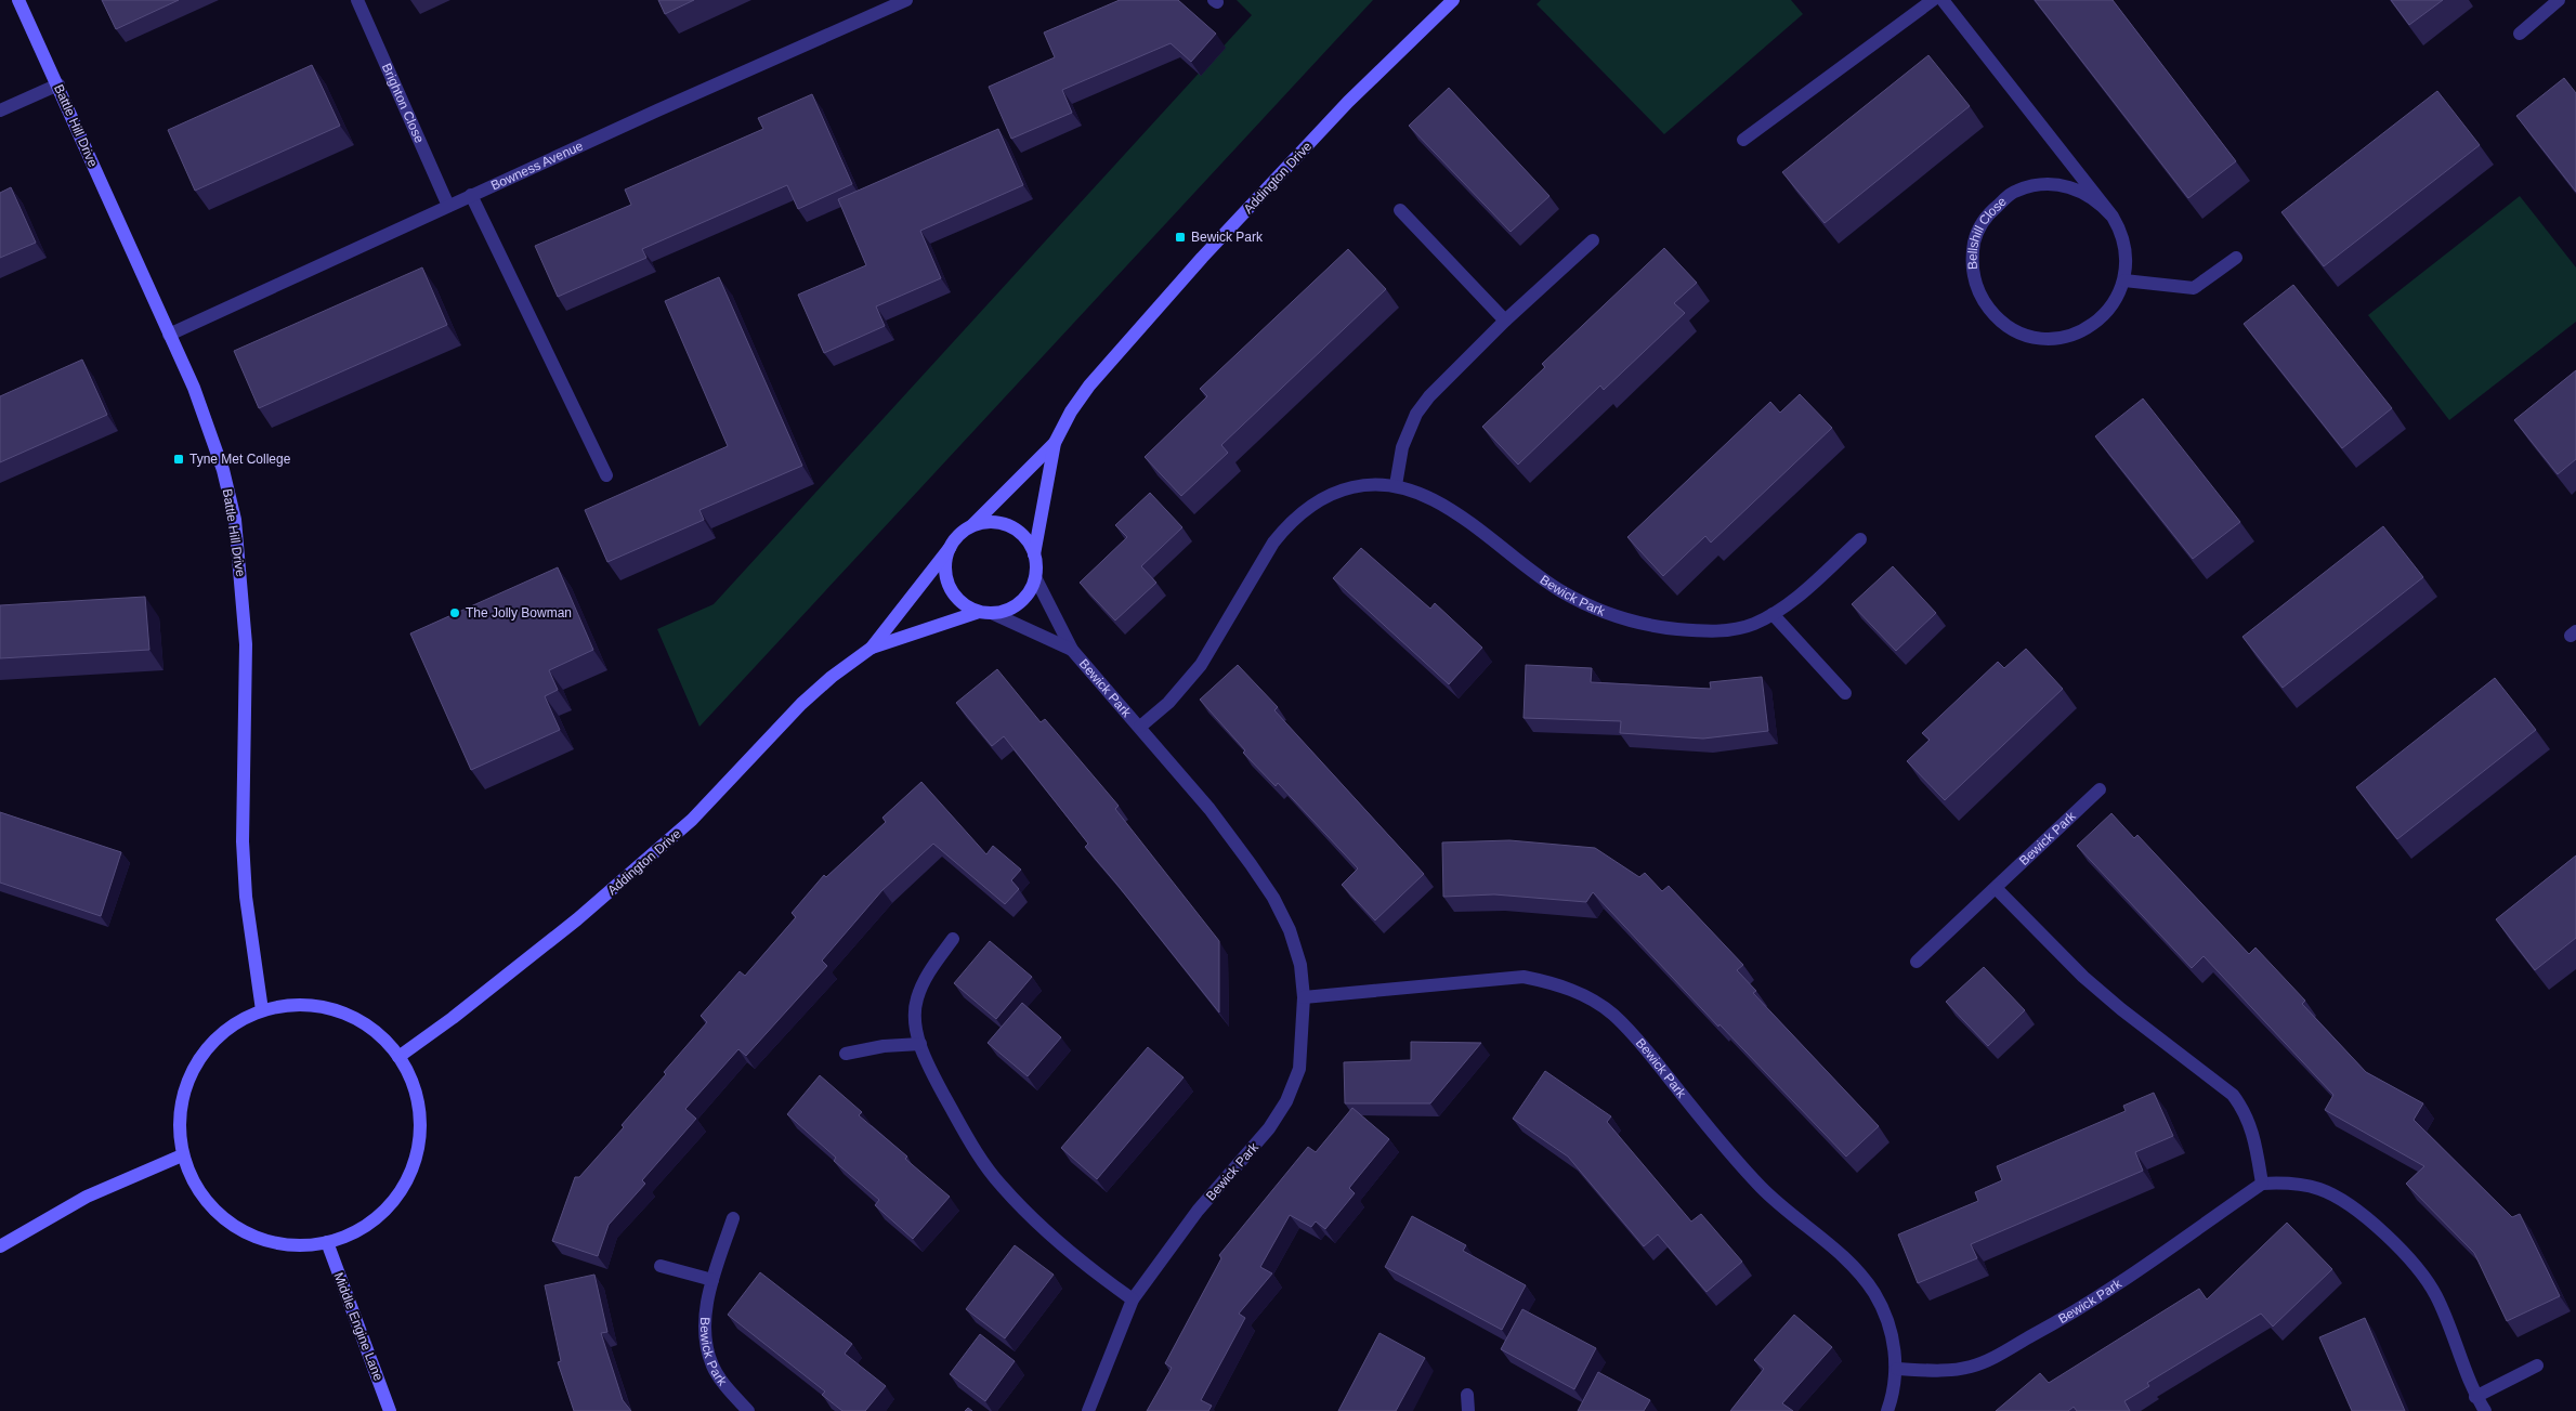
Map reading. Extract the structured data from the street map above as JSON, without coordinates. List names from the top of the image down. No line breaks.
{"streets":{"street":["Brighton Close","Battle Hill Drive","Bowness Avenue","Addington Drive","Bellshill Close","Bewick Park","Middle Engine Lane"]},"crossings":[["Brighton Close","Bowness Avenue"],["Battle Hill Drive","Bowness Avenue"],["Addington Drive","Bewick Park"]],"places":{"transit":["Bewick Park","Tyne Met College"],"other":["The Jolly Bowman"]}}
